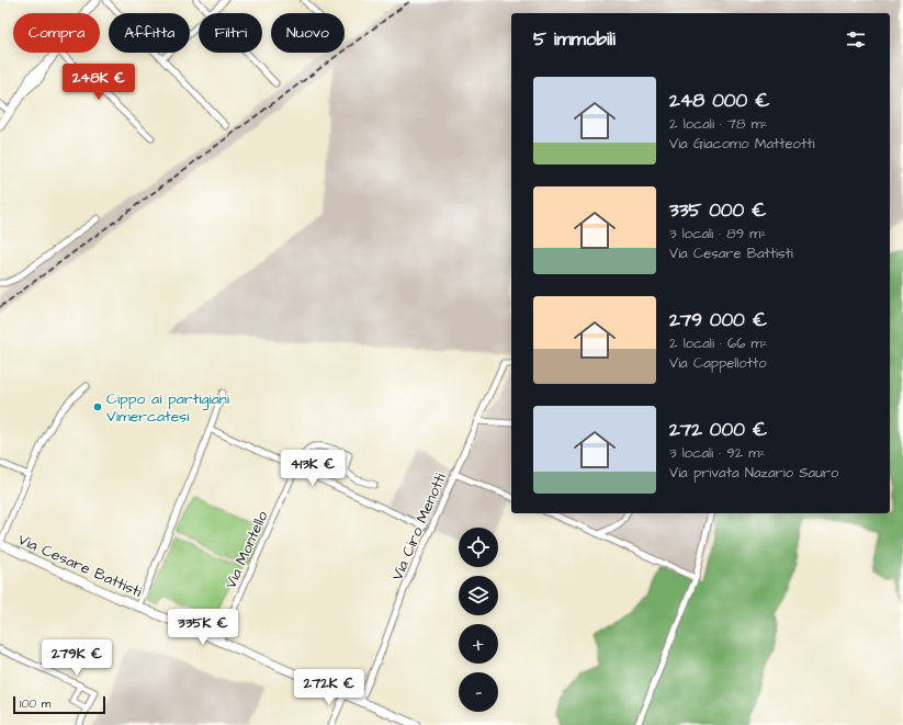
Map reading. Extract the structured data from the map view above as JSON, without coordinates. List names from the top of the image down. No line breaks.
{"streets":{"street":["Via Ciro Menotti","Via Montello","Via Cesare Battisti"]},"crossings":[["Via Ciro Menotti","Via Cesare Battisti"],["Via Montello","Via Cesare Battisti"]],"places":["Cippo ai partigiani Vimercatesi"],"scale_bar":"100 m","page":{"chip":["Compra","Affitta","Filtri","Nuovo"],"heading":"5 immobili","price":["248K €","413K €","335K €","279K €","272K €"],"list":[{"name":"248 000 €","note":"2 locali · 78 m² · Via Giacomo Matteotti"},{"name":"335 000 €","note":"3 locali · 89 m² · Via Cesare Battisti"},{"name":"279 000 €","note":"2 locali · 66 m² · Via Cappellotto"},{"name":"272 000 €","note":"3 locali · 92 m² · Via privata Nazario Sauro"}],"map_buttons":["+","−"],"scale":"100 m"}}
